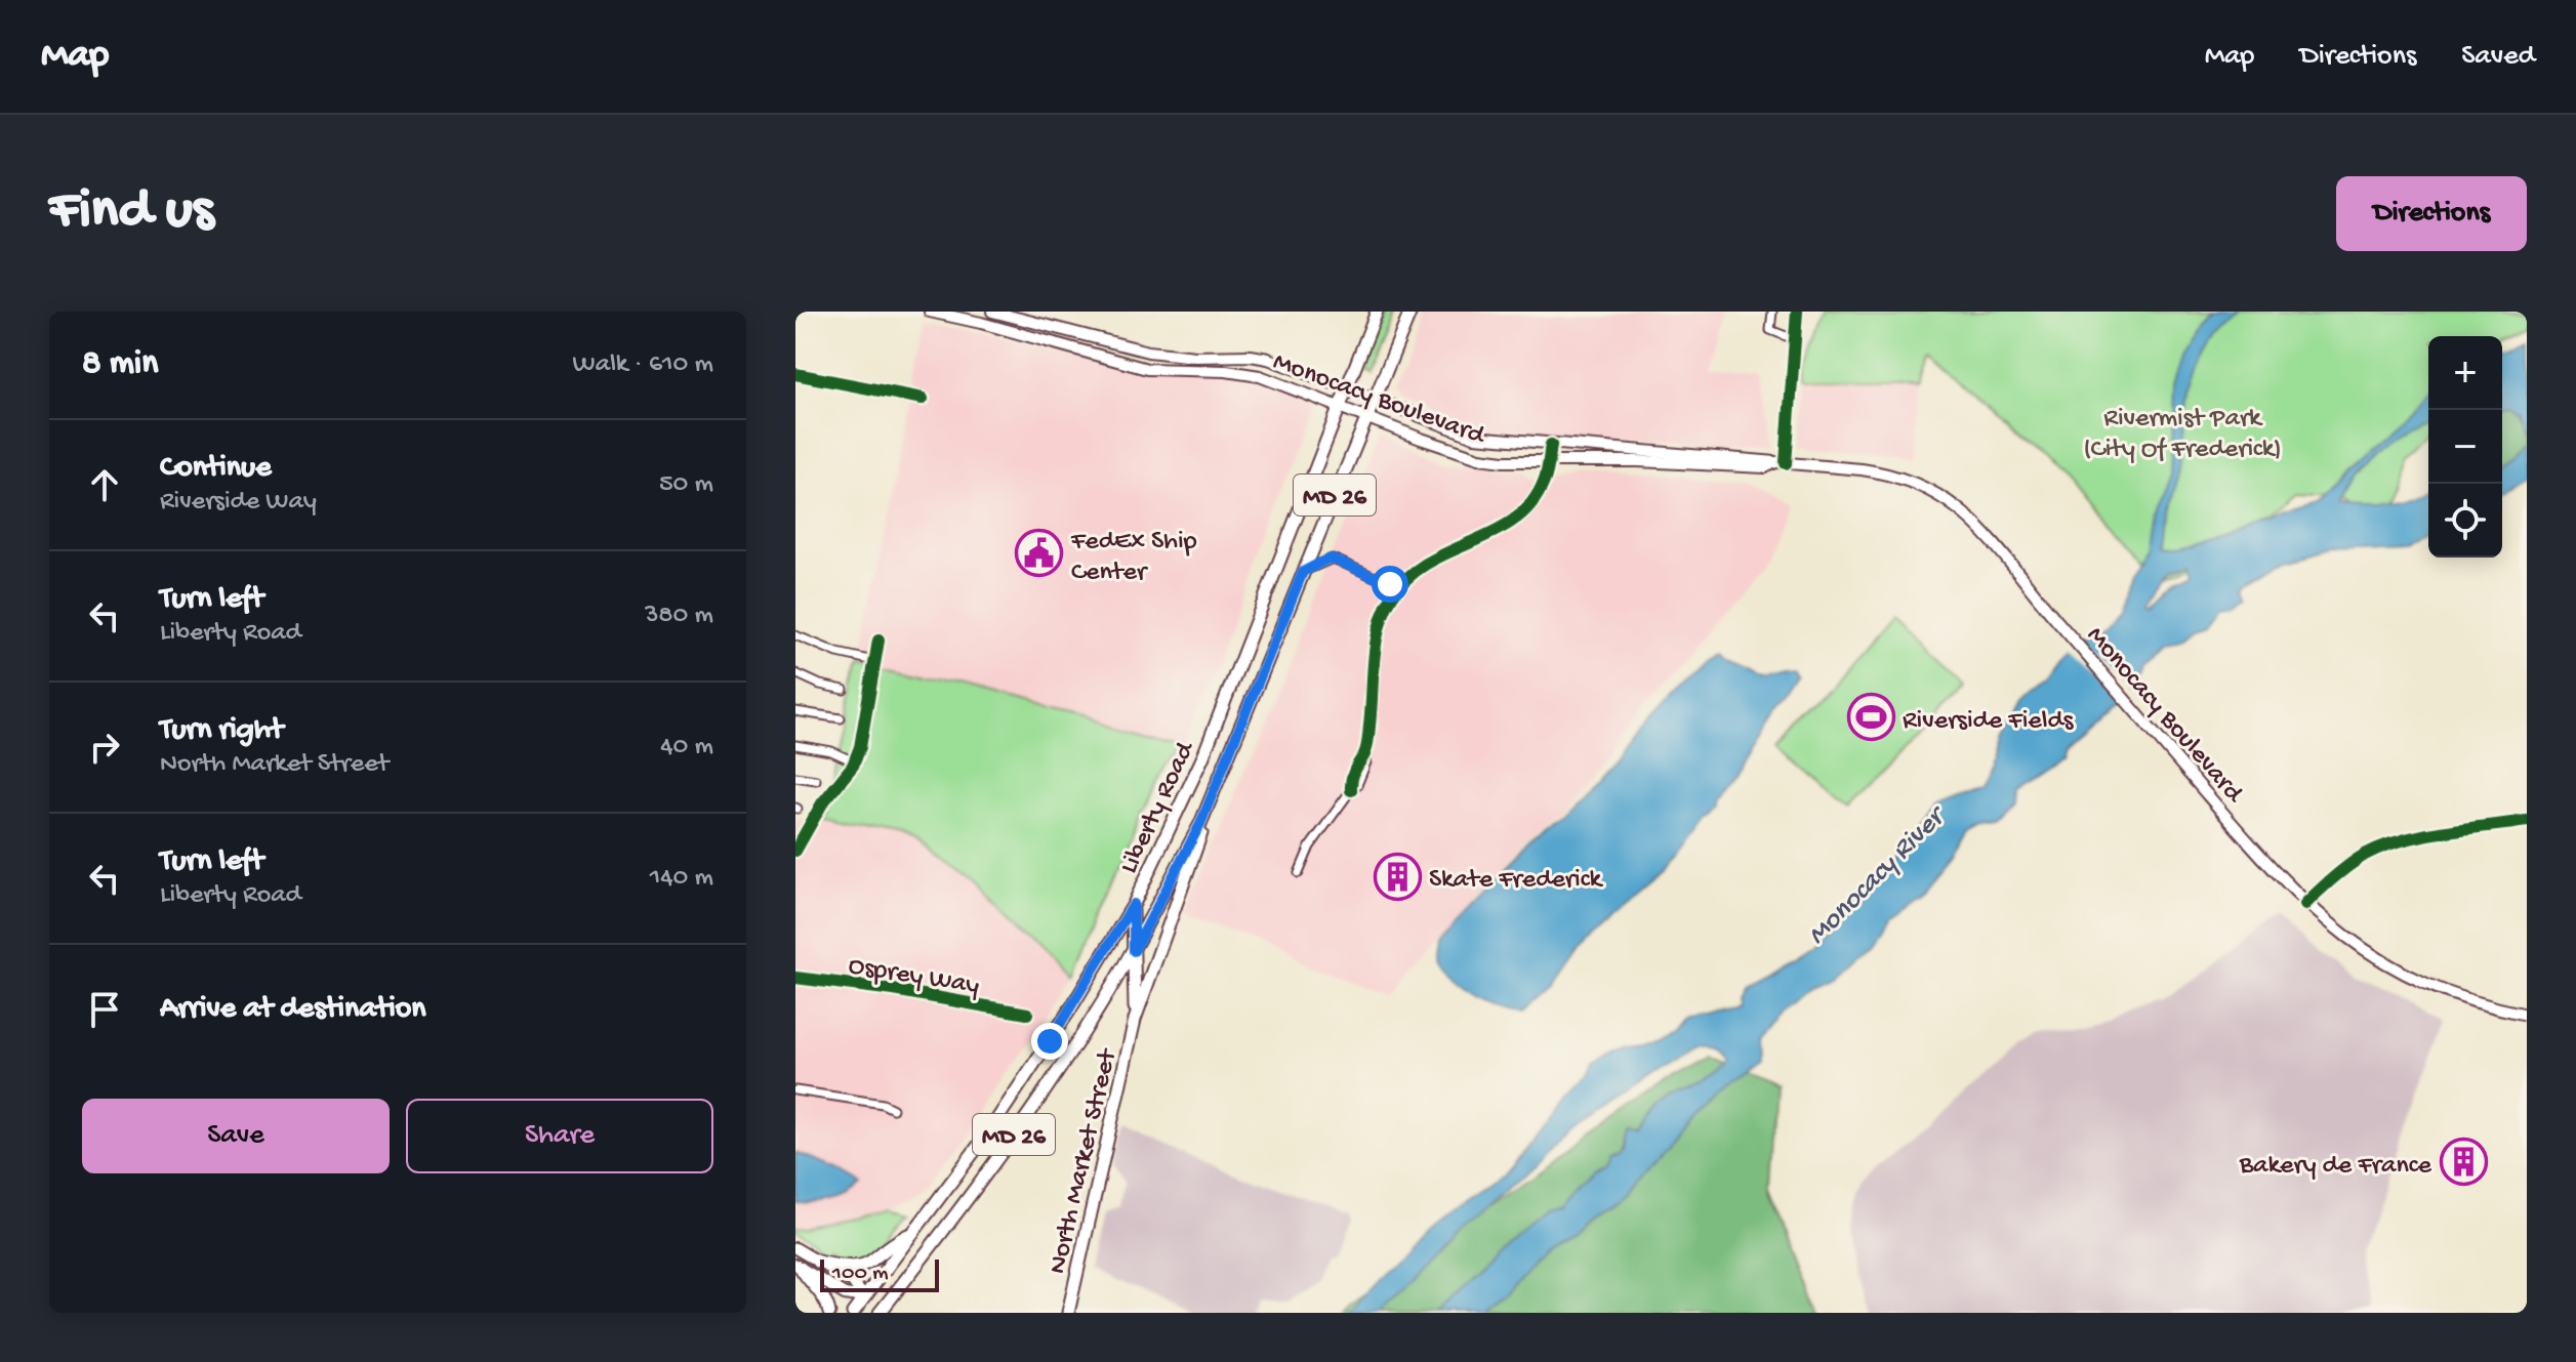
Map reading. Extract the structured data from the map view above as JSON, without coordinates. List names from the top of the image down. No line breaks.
{"streets":{"main road":["Monocacy Boulevard","MD 26","Liberty Road","North Market Street"],"street":["Osprey Way"]},"crossings":[["Monocacy Boulevard","Liberty Road"],["Liberty Road","North Market Street"]],"water":["Monocacy River"],"parks":["Rivermist Park (City Of Frederick)"],"places":{"public building":["FedEx Ship Center"],"sports":["Riverside Fields"],"building":["Skate Frederick","Bakery de France"]},"scale_bar":"100 m","page":{"header":"Map","nav":["Map","Directions","Saved"],"buttons":["Directions",["Save","Share"]],"title":"Find us","heading":["8 min","Walk · 610 m"],"map_buttons":["+","−"],"list":[["Continue","Riverside Way","50 m"],["Turn left","Liberty Road","380 m"],["Turn right","North Market Street","40 m"],["Turn left","Liberty Road","140 m"],"Arrive at destination"],"scale":"100 m"}}
